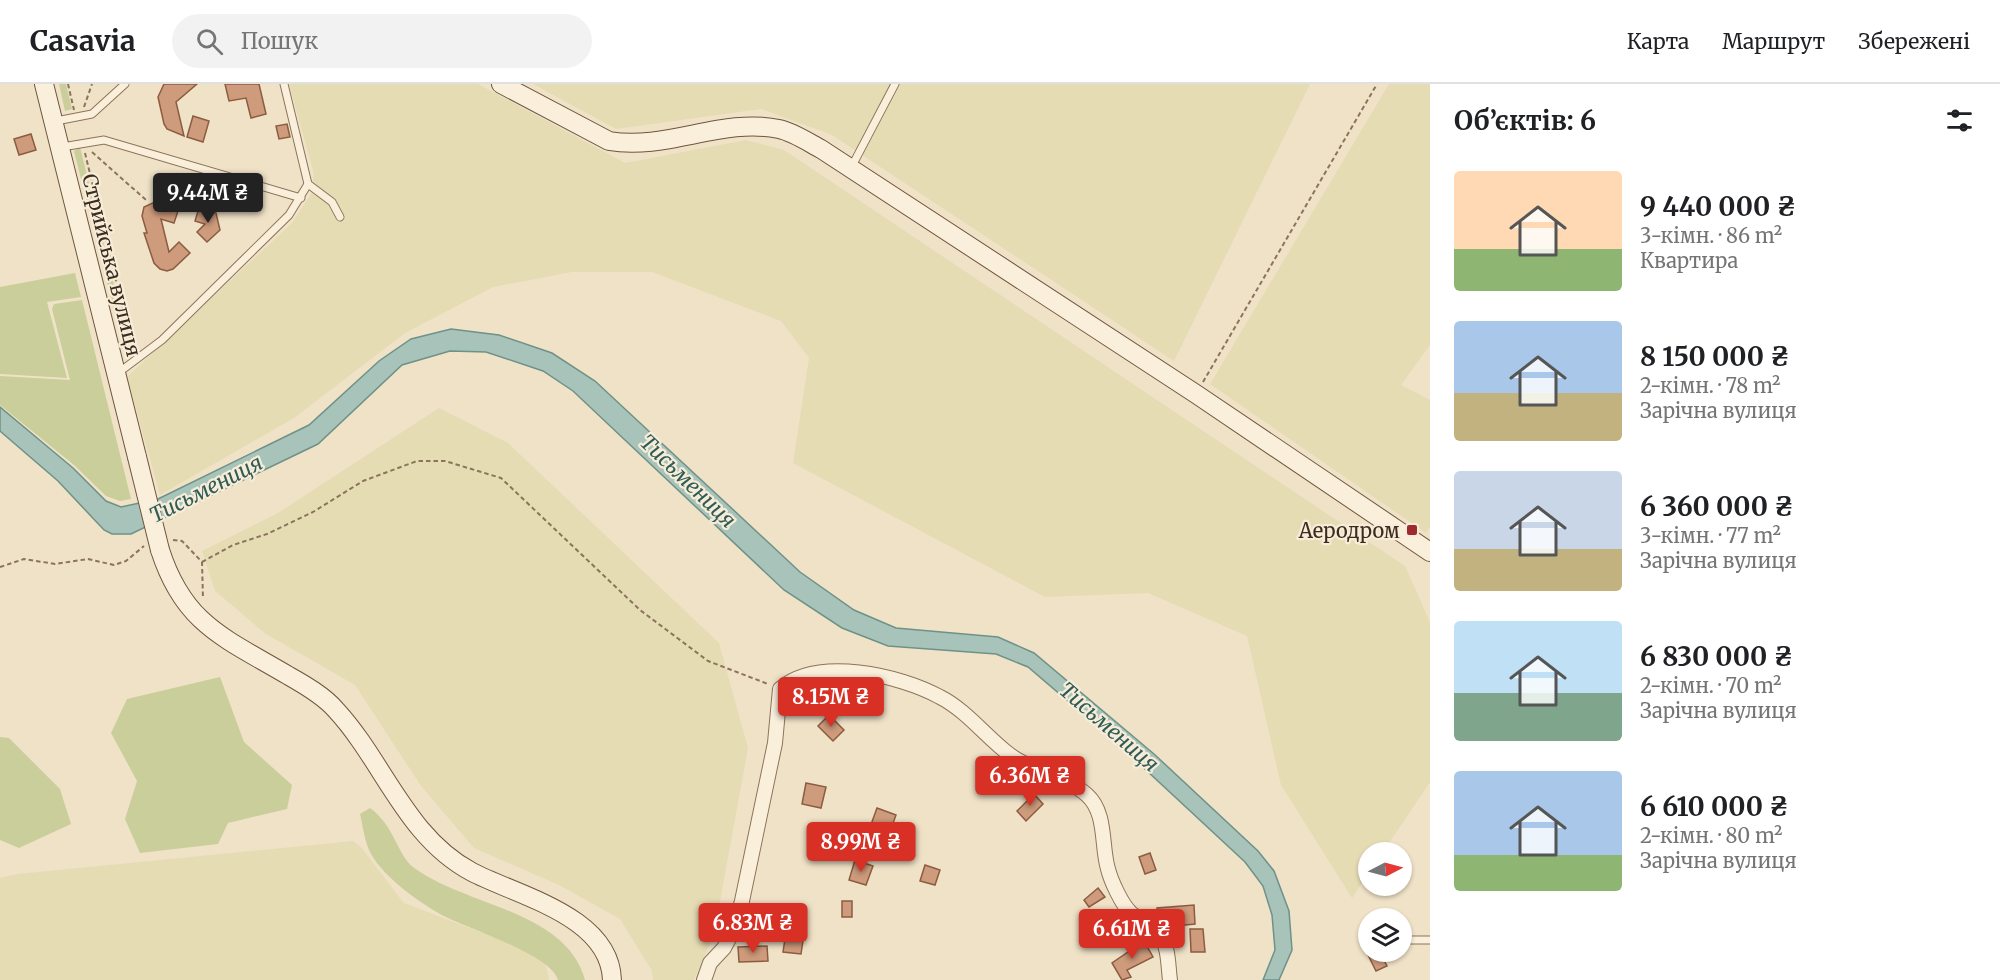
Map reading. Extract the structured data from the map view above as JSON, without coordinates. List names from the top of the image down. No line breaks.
{"streets":{"main road":["Стрийська вулиця"]},"water":["Тисьмениця"],"places":{"transit":["Аеродром"]},"north":"right","page":{"header":"Casavia","search":"Пошук","nav":["Карта","Маршрут","Збережені"],"heading":"Об’єктів: 6","list":[{"name":"9 440 000 ₴","note":"3-кімн. · 86 m² · Квартира"},{"name":"8 150 000 ₴","note":"2-кімн. · 78 m² · Зарічна вулиця"},{"name":"6 360 000 ₴","note":"3-кімн. · 77 m² · Зарічна вулиця"},{"name":"6 830 000 ₴","note":"2-кімн. · 70 m² · Зарічна вулиця"},{"name":"6 610 000 ₴","note":"2-кімн. · 80 m² · Зарічна вулиця"}],"price":["9.44M ₴","8.15M ₴","6.36M ₴","8.99M ₴","6.83M ₴","6.61M ₴"]}}
